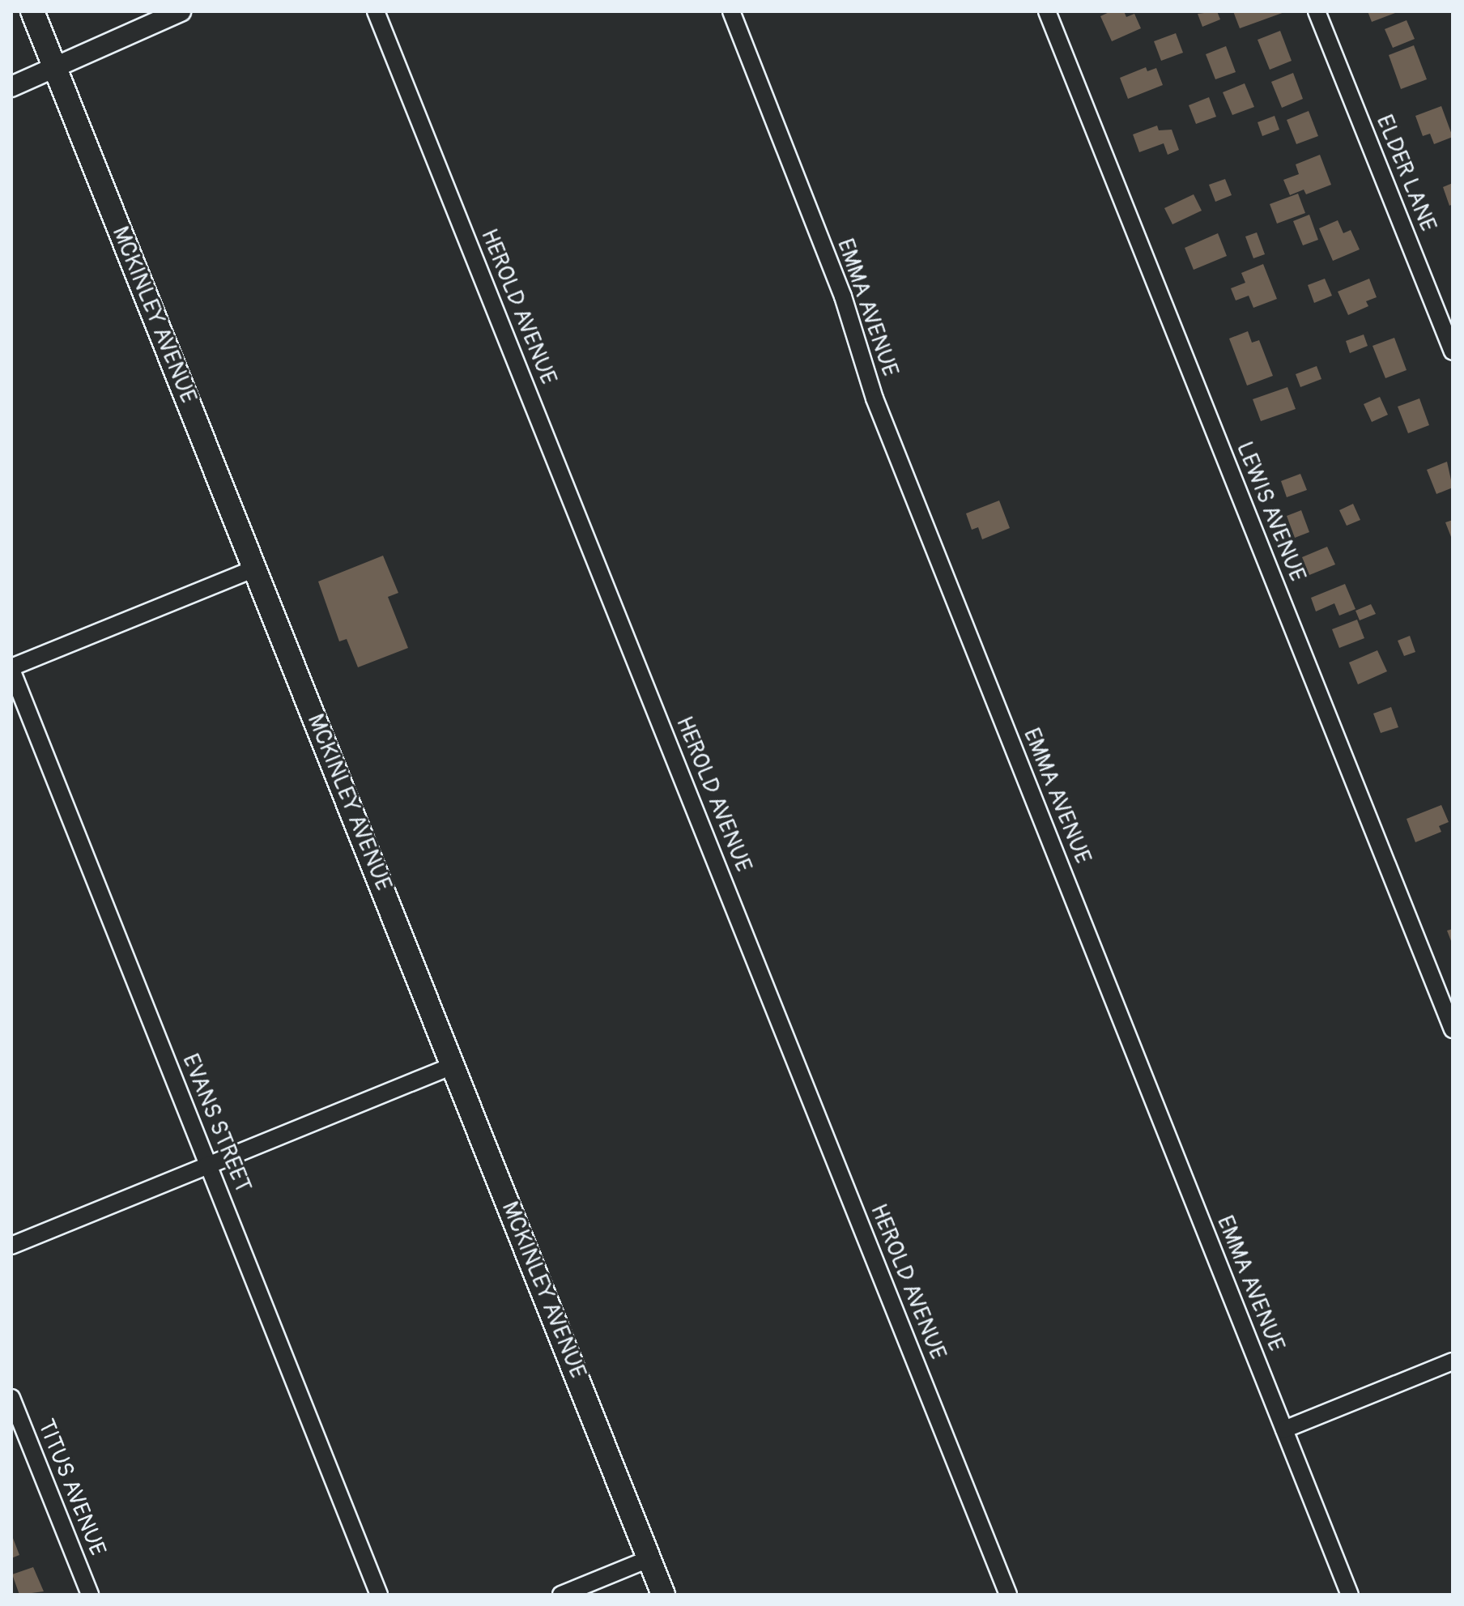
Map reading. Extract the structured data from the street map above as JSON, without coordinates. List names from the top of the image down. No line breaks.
{"streets":{"main road":["MCKINLEY AVENUE"],"street":["ELDER LANE","HEROLD AVENUE","EMMA AVENUE","LEWIS AVENUE","EVANS STREET","TITUS AVENUE"]}}
